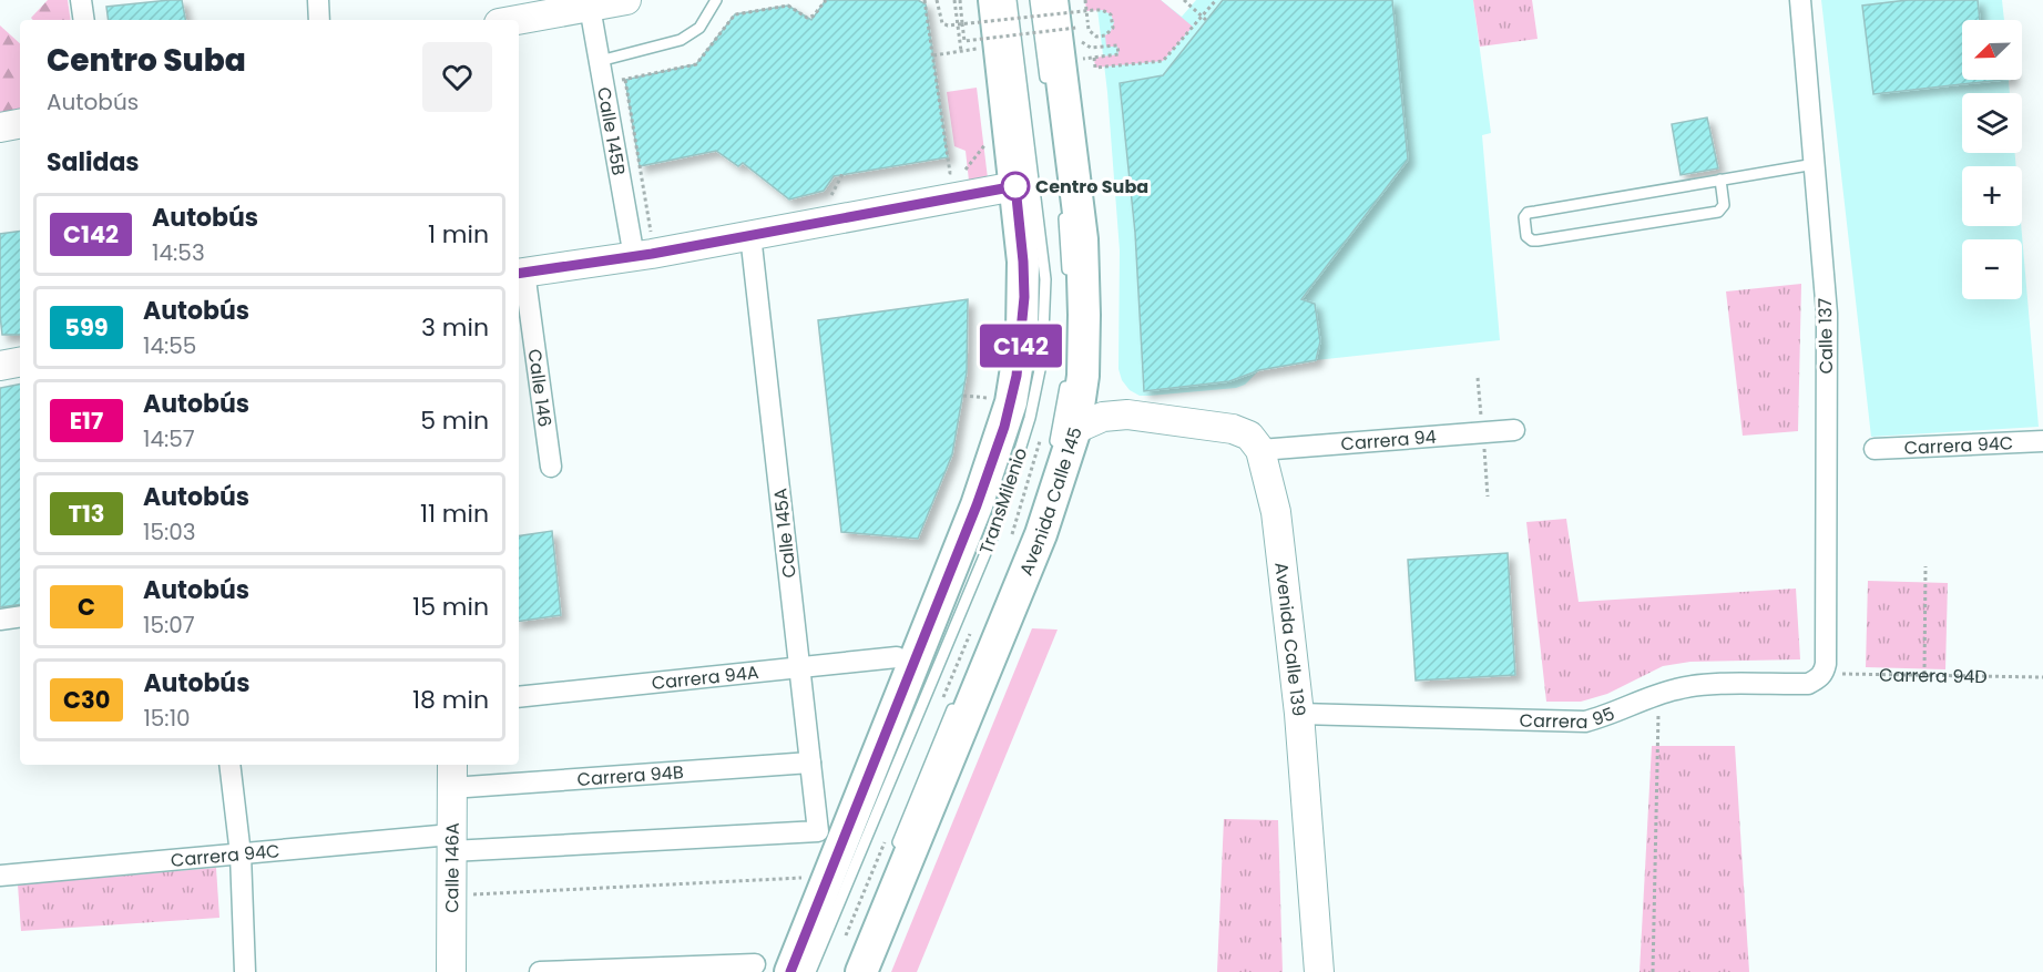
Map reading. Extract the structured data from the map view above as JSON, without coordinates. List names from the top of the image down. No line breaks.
{"streets":{"main road":["Avenida Calle 145","Avenida Calle 139","Calle 146A"],"street":["Calle 145B","Calle 137","Calle 146","Carrera 94","Carrera 94C","Calle 145A","Carrera 94A","Carrera 95","Carrera 94B"],"lane":["TransMilenio"],"path":["Carrera 94D"]},"crossings":[["Calle 137","Carrera 94D"],["Calle 137","Carrera 95"],["Carrera 94","Avenida Calle 139"],["Carrera 94C","Calle 145A"],["Carrera 94C","Calle 146A"],["Calle 145A","Carrera 94A"],["Calle 145A","Carrera 94B"],["Avenida Calle 139","Carrera 95"],["Carrera 94D","Carrera 95"],["Carrera 94B","Calle 146A"]],"places":["Centro Suba"],"lines":["bus line C142"],"north":"bottom left","page":{"on_map":"C142","map_buttons":["+","−"],"heading":[["Centro Suba","Autobús"],"Salidas"],"list":[{"mark":"C142","name":"Autobús","note":"14:53","value":"1 min"},{"mark":"599","name":"Autobús","note":"14:55","value":"3 min"},{"mark":"E17","name":"Autobús","note":"14:57","value":"5 min"},{"mark":"T13","name":"Autobús","note":"15:03","value":"11 min"},{"mark":"C","name":"Autobús","note":"15:07","value":"15 min"},{"mark":"C30","name":"Autobús","note":"15:10","value":"18 min"}]}}
